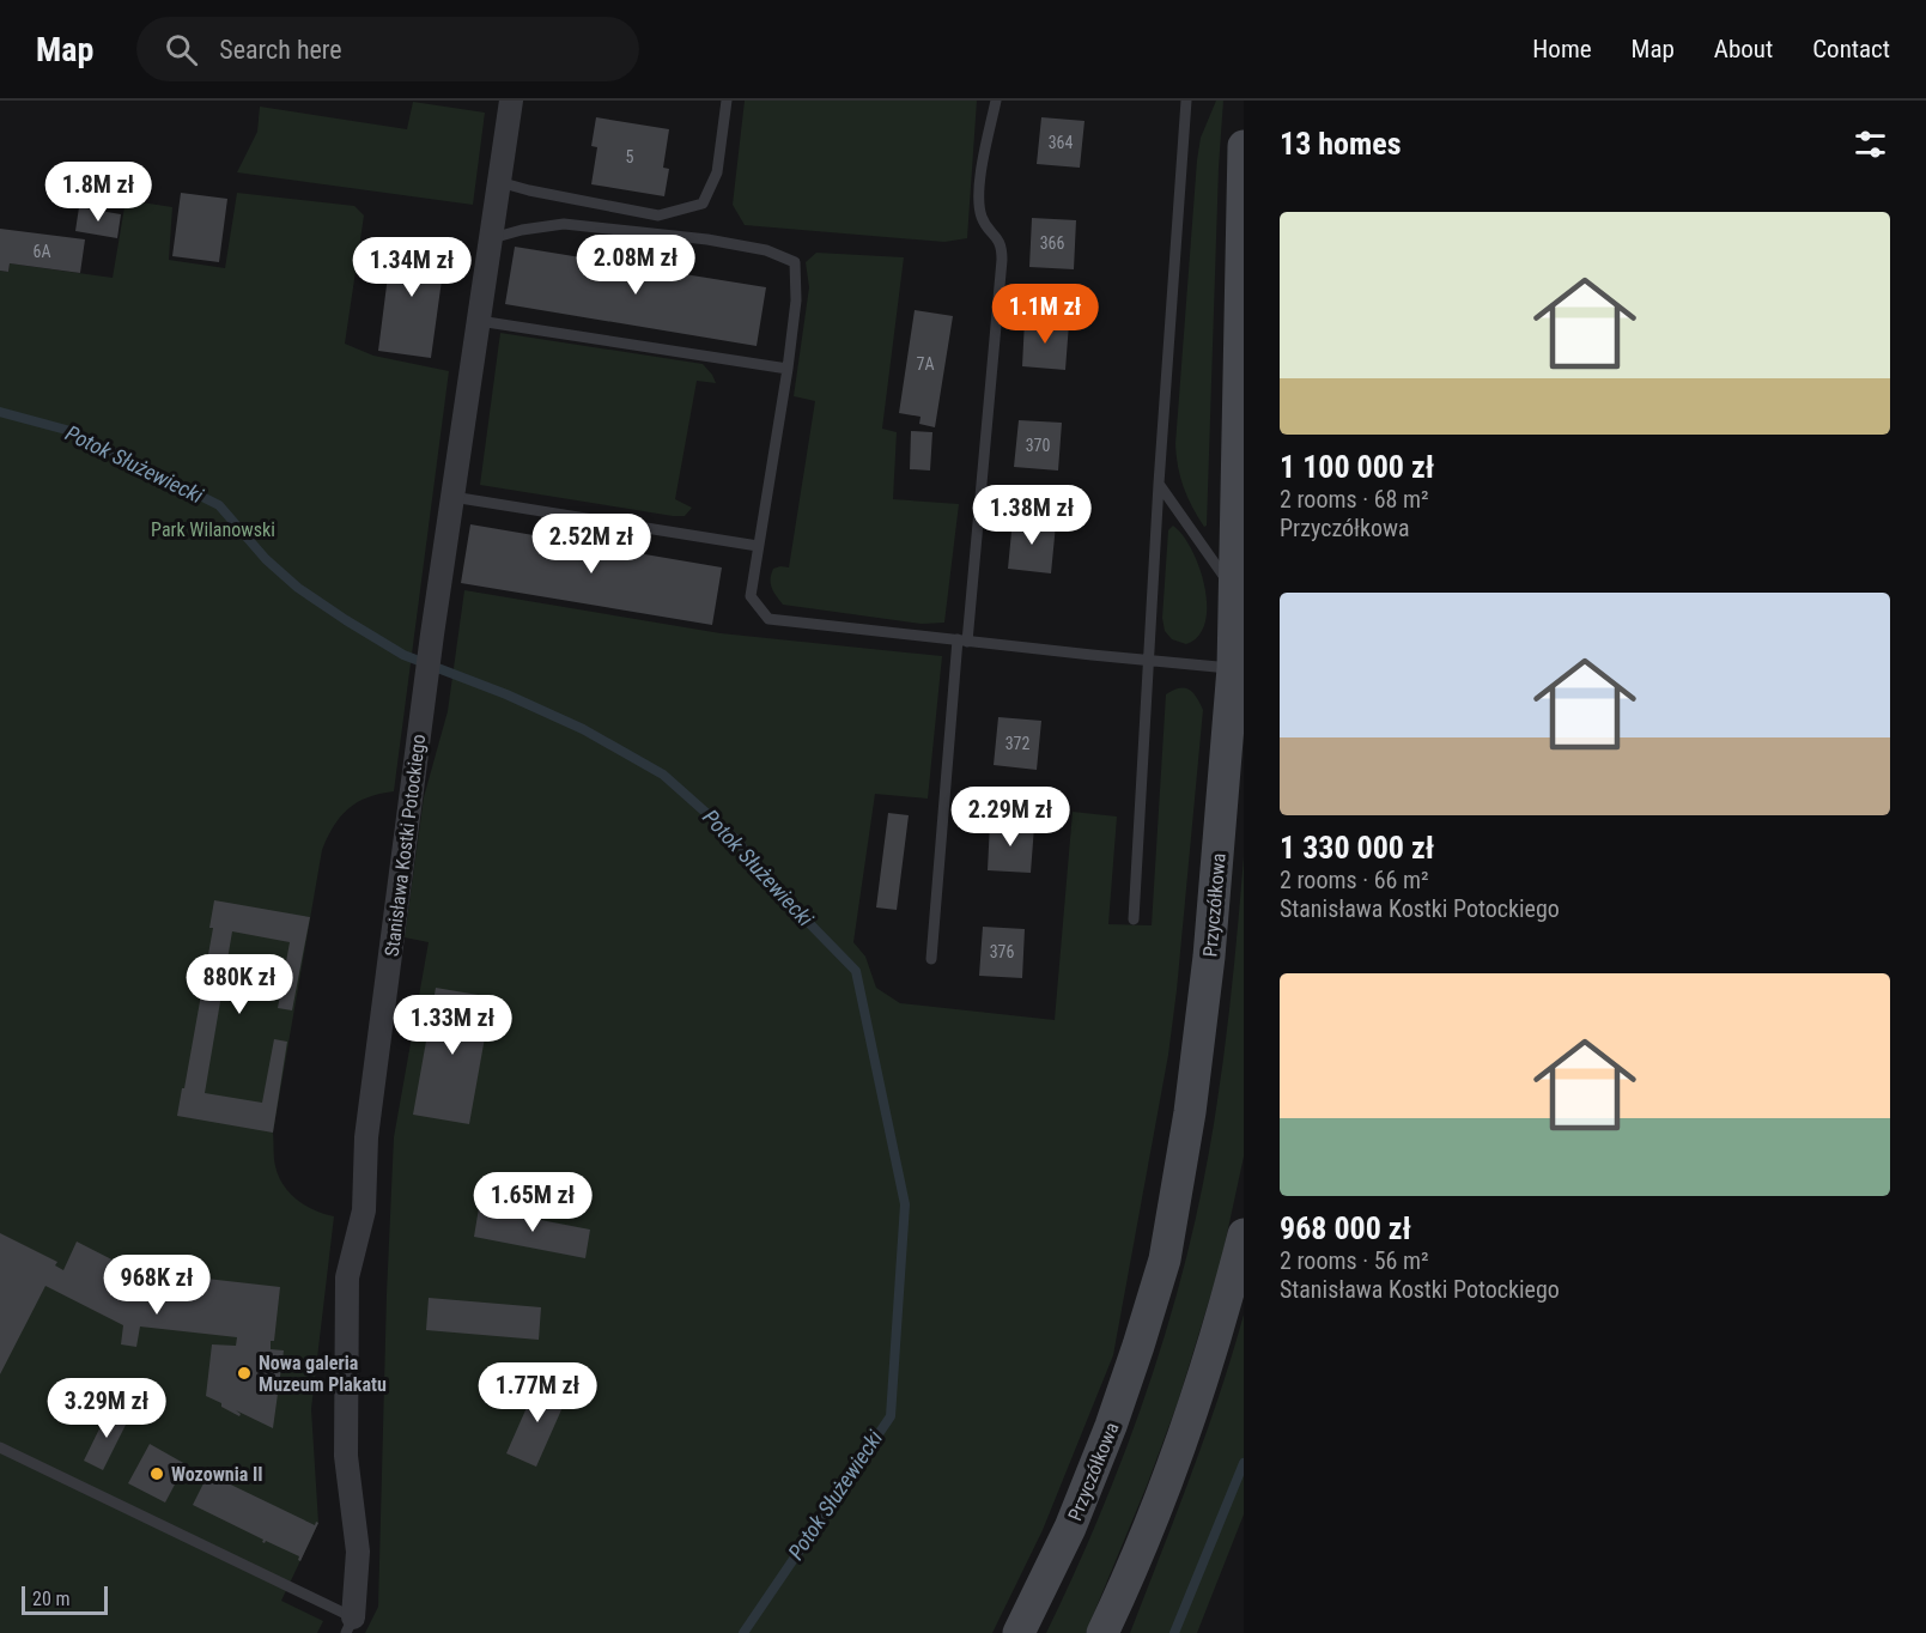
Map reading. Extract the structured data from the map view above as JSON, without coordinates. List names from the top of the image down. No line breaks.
{"streets":{"main road":["Przyczółkowa"],"street":["Stanisława Kostki Potockiego"]},"water":["Potok Służewiecki"],"parks":["Park Wilanowski"],"places":["Nowa galeria Muzeum Plakatu","Wozownia II"],"house_numbers":["364","5","366","6A","7A","370","372","376"],"scale_bar":"20 m","page":{"header":"Map","search":"Search here","nav":["Home","Map","About","Contact"],"heading":"13 homes","price":["1.8M zł","2.08M zł","1.34M zł","1.1M zł","1.38M zł","2.52M zł","2.29M zł","880K zł","1.33M zł","1.65M zł","968K zł","1.77M zł","3.29M zł"],"list":[{"name":"1 100 000 zł","note":"2 rooms · 68 m² · Przyczółkowa"},{"name":"1 330 000 zł","note":"2 rooms · 66 m² · Stanisława Kostki Potockiego"},{"name":"968 000 zł","note":"2 rooms · 56 m² · Stanisława Kostki Potockiego"}],"scale":"20 m"}}
